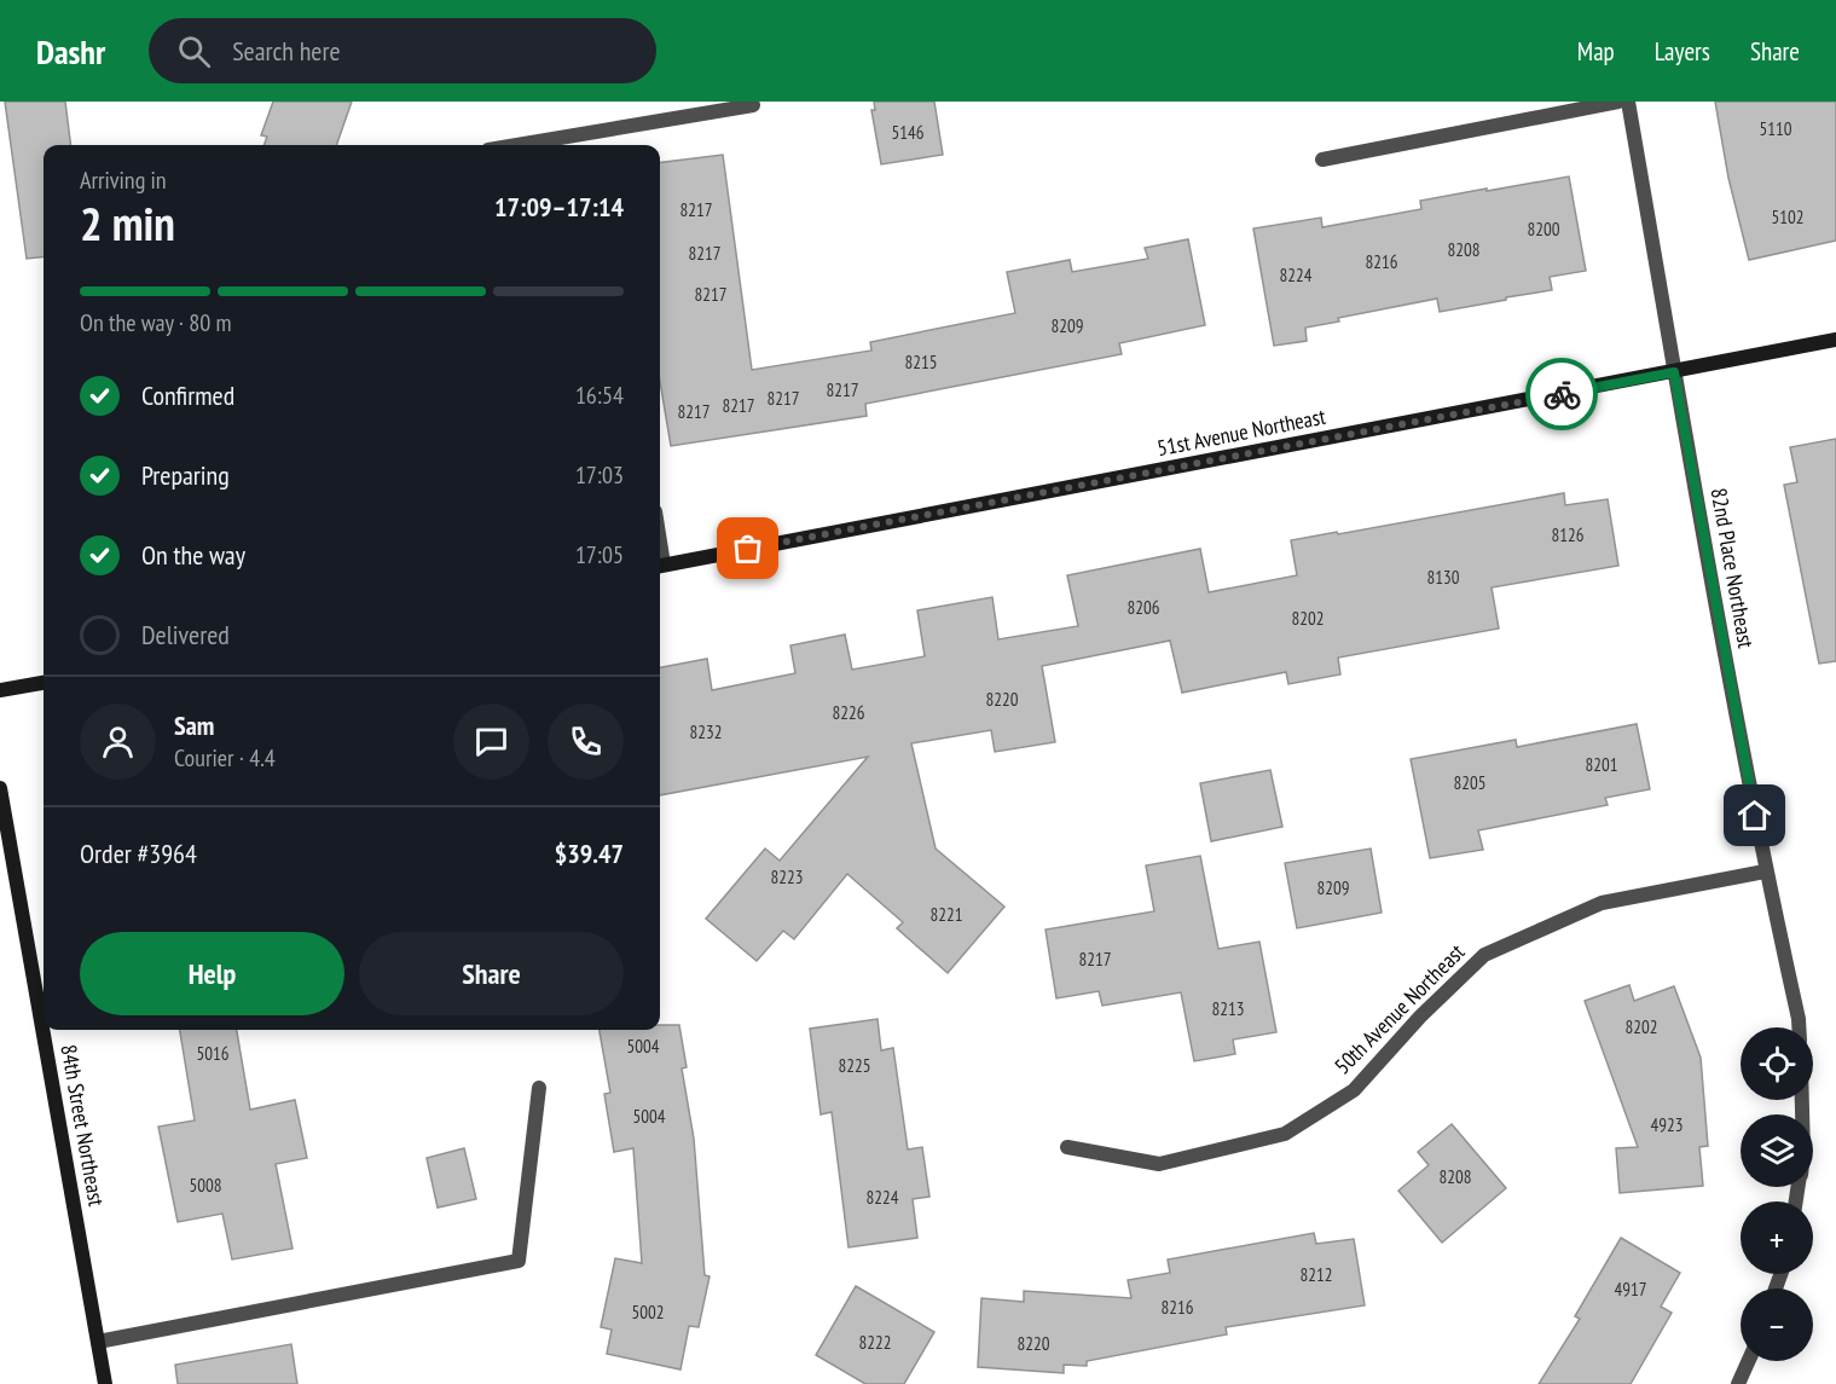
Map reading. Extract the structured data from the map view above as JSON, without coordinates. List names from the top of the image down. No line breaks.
{"streets":{"street":["51st Avenue Northeast","82nd Place Northeast","50th Avenue Northeast","84th Street Northeast"]},"crossings":[["51st Avenue Northeast","82nd Place Northeast"],["82nd Place Northeast","50th Avenue Northeast"]],"house_numbers":["5110","5146","8217","5102","8200","8208","8217","8216","8224","8217","8209","8215","8217","8217","8217","8217","8126","8130","8206","8202","8220","8226","8232","8201","8205","8223","8209","8221","8217","8213","8202","5004","5016","8225","5004","4923","8208","5008","8224","8212","4917","8216","5002","8222","8220"],"page":{"header":"Dashr","search":"Search here","nav":["Map","Layers","Share"],"heading":["2 min","Arriving in","17:09–17:14"],"panel":["Sam","Courier · 4.4","Order #3964","$39.47"],"bar":"On the way · 80 m","list":[["Confirmed","16:54"],["Preparing","17:03"],["On the way","17:05"],"Delivered"],"buttons":["Help","Share"],"map_buttons":["+","−"]}}
